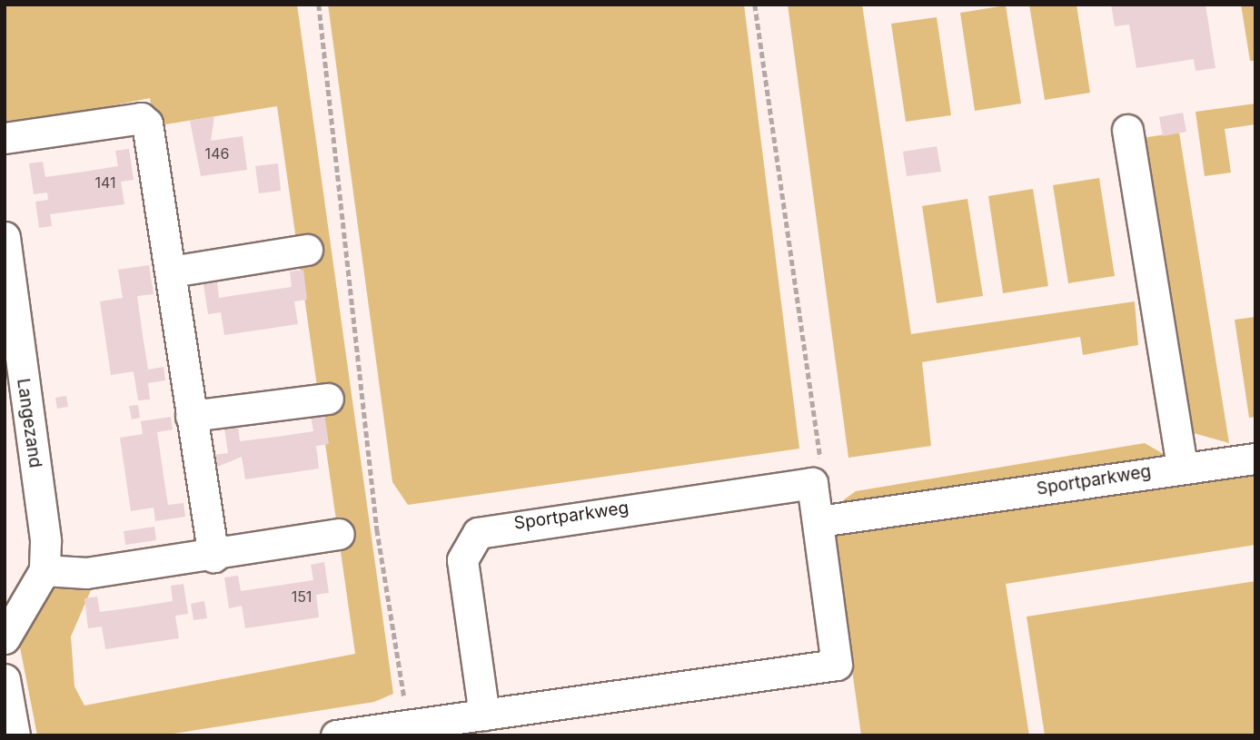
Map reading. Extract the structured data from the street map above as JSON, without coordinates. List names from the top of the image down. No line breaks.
{"streets":{"street":["Langezand","Sportparkweg"]},"house_numbers":["146","141","151"]}
